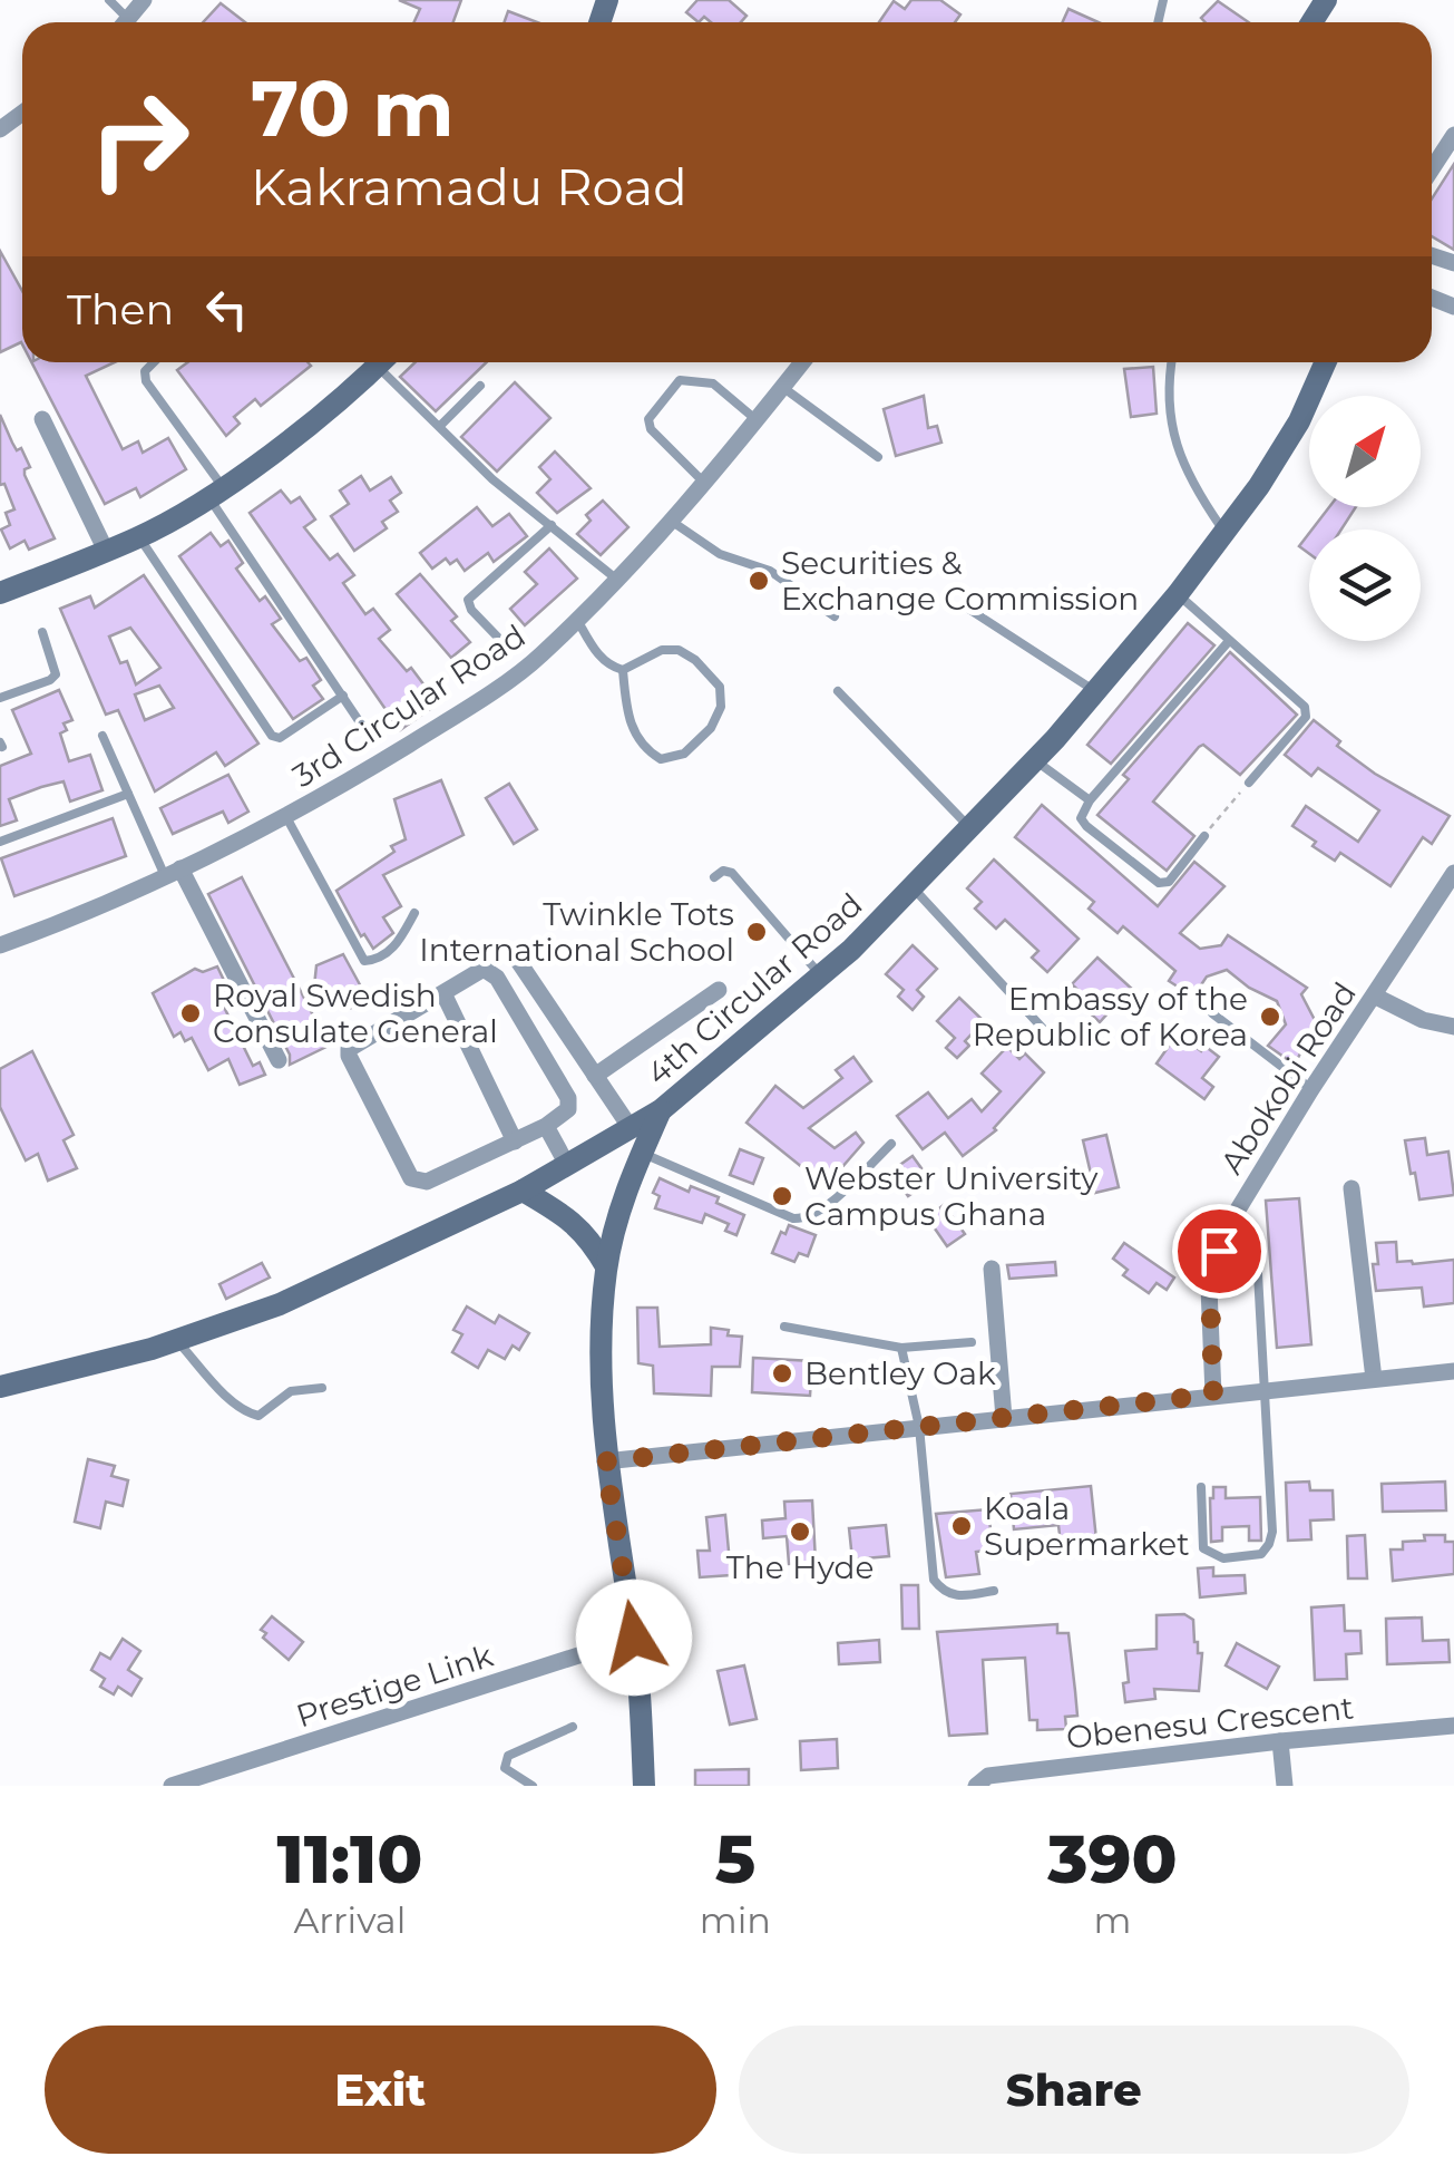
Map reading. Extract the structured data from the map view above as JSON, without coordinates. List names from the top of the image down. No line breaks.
{"streets":{"street":["3rd Circular Road","4th Circular Road","Abokobi Road","Prestige Link","Obenesu Crescent"]},"places":["Securities & Exchange Commission","Twinkle Tots International School","Royal Swedish Consulate General","Embassy of the Republic of Korea","Webster University Campus Ghana","Bentley Oak","Koala Supermarket","The Hyde"],"north":"top right","page":{"turn":["70 m","Kakramadu Road"],"then":"Then","eta":["11:10","Arrival","5","min","390","m"],"buttons":["Exit","Share"]}}
